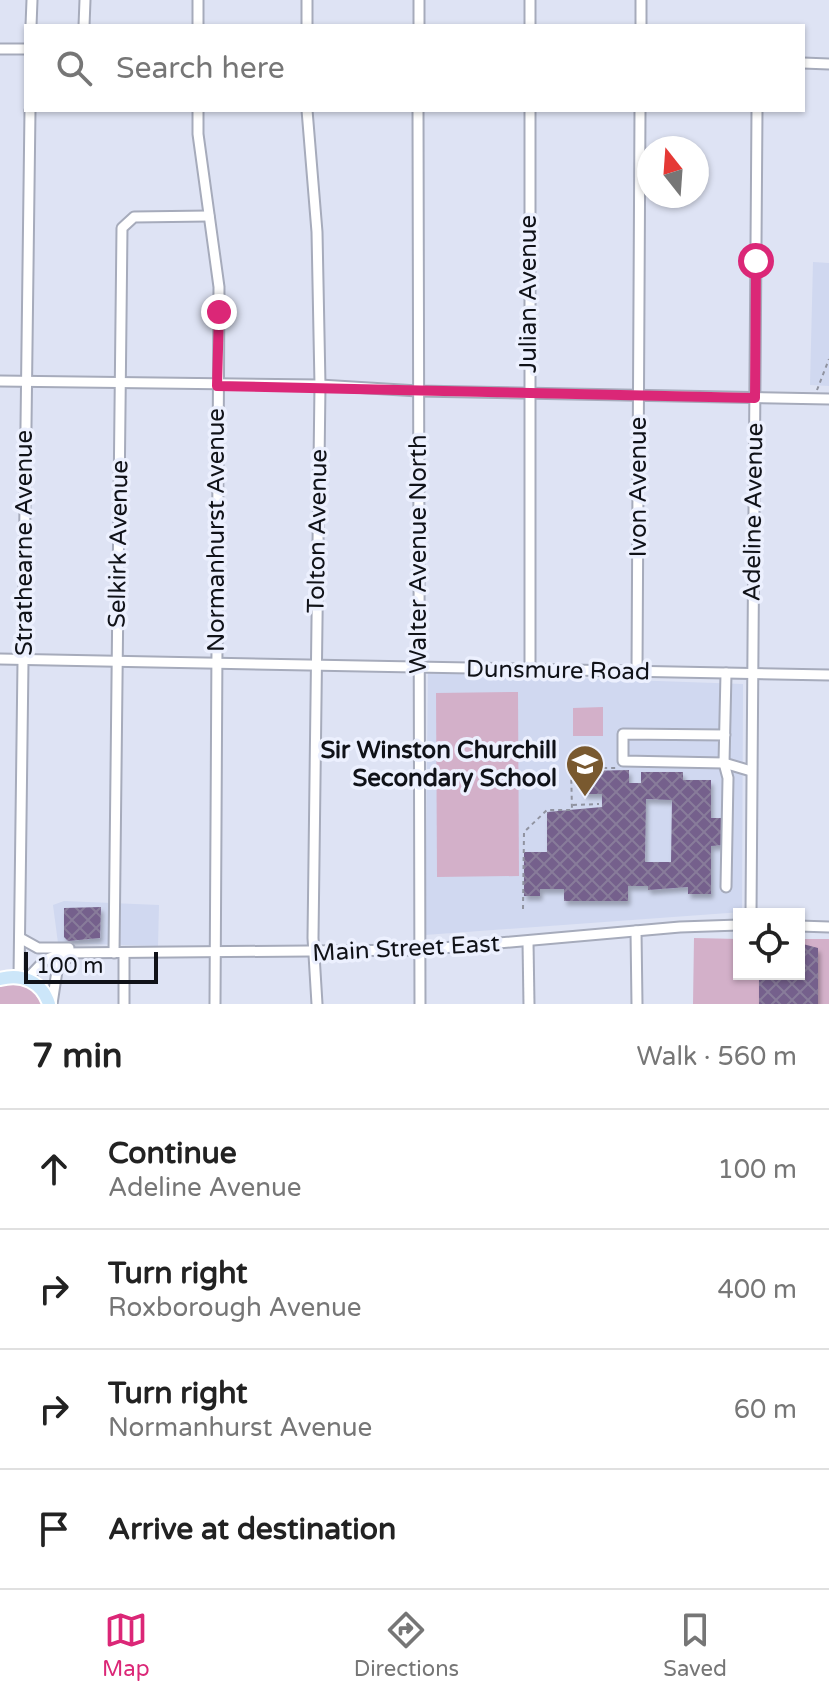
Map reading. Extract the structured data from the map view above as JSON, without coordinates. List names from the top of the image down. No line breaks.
{"streets":{"street":["Julian Avenue","Ivon Avenue","Adeline Avenue","Normanhurst Avenue","Tolton Avenue","Strathearne Avenue","Selkirk Avenue","Walter Avenue North","Dunsmure Road","Main Street East"]},"crossings":[["Julian Avenue","Dunsmure Road"],["Ivon Avenue","Dunsmure Road"],["Adeline Avenue","Dunsmure Road"],["Normanhurst Avenue","Selkirk Avenue"],["Normanhurst Avenue","Dunsmure Road"],["Normanhurst Avenue","Main Street East"],["Tolton Avenue","Dunsmure Road"],["Tolton Avenue","Main Street East"],["Strathearne Avenue","Dunsmure Road"],["Strathearne Avenue","Main Street East"],["Selkirk Avenue","Dunsmure Road"],["Selkirk Avenue","Main Street East"],["Walter Avenue North","Dunsmure Road"],["Walter Avenue North","Main Street East"]],"places":{"school or university":["Sir Winston Churchill Secondary School"]},"scale_bar":"100 m","north":"top","page":{"search":"Search here","scale":"100 m","heading":["7 min","Walk · 560 m"],"list":[["Continue","Adeline Avenue","100 m"],["Turn right","Roxborough Avenue","400 m"],["Turn right","Normanhurst Avenue","60 m"],"Arrive at destination"],"nav":["Map","Directions","Saved"]}}
